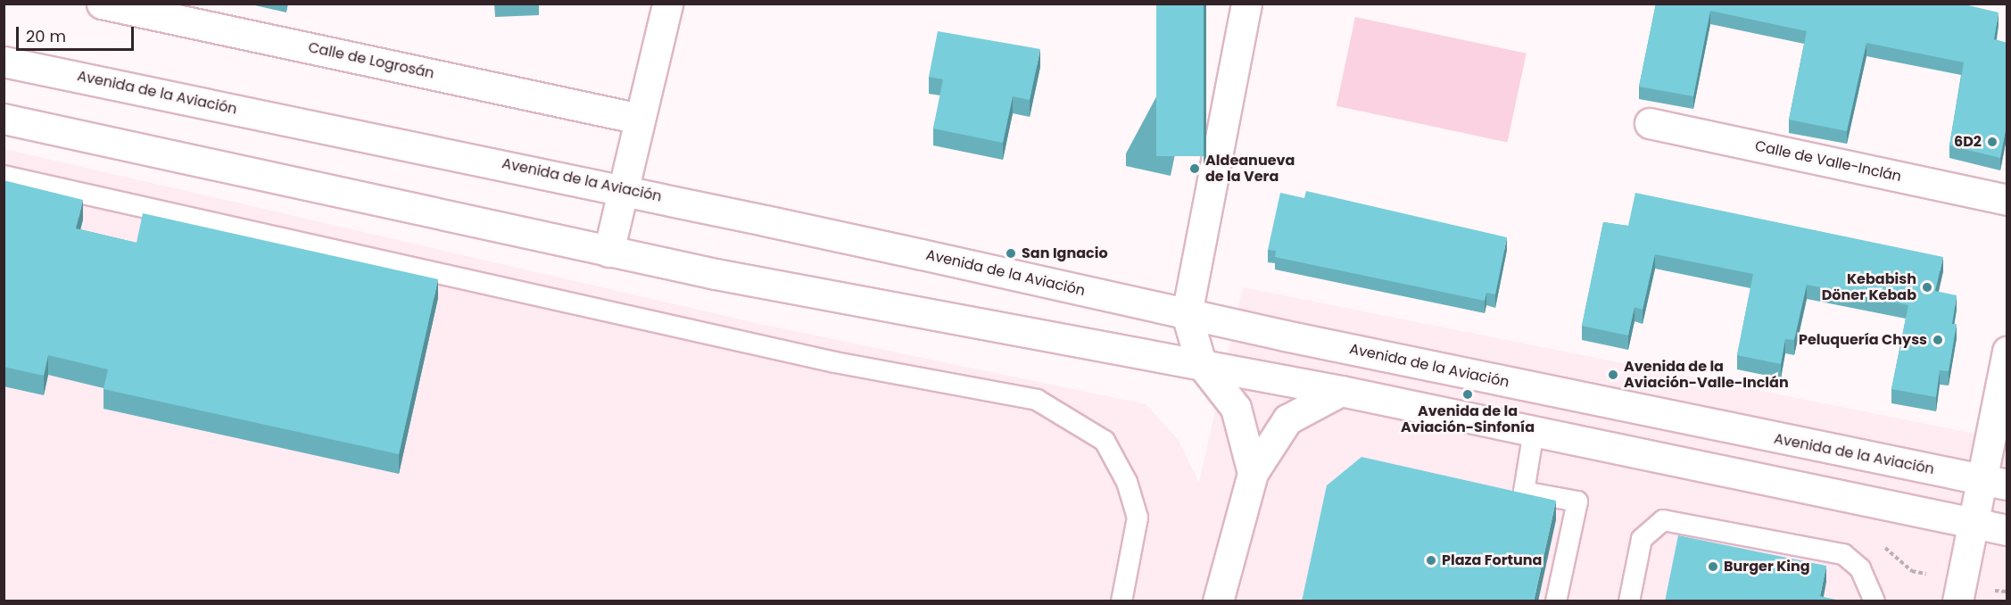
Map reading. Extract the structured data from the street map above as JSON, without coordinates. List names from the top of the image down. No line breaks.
{"streets":{"main road":["Calle de Logrosán","Avenida de la Aviación","Calle de Valle-Inclán"]},"places":["6D2","Aldeanueva de la Vera","San Ignacio","Kebabish Döner Kebab","Peluquería Chyss","Avenida de la Aviación-Valle-Inclán","Avenida de la Aviación-Sinfonía","Plaza Fortuna","Burger King"],"scale_bar":"20 m"}
